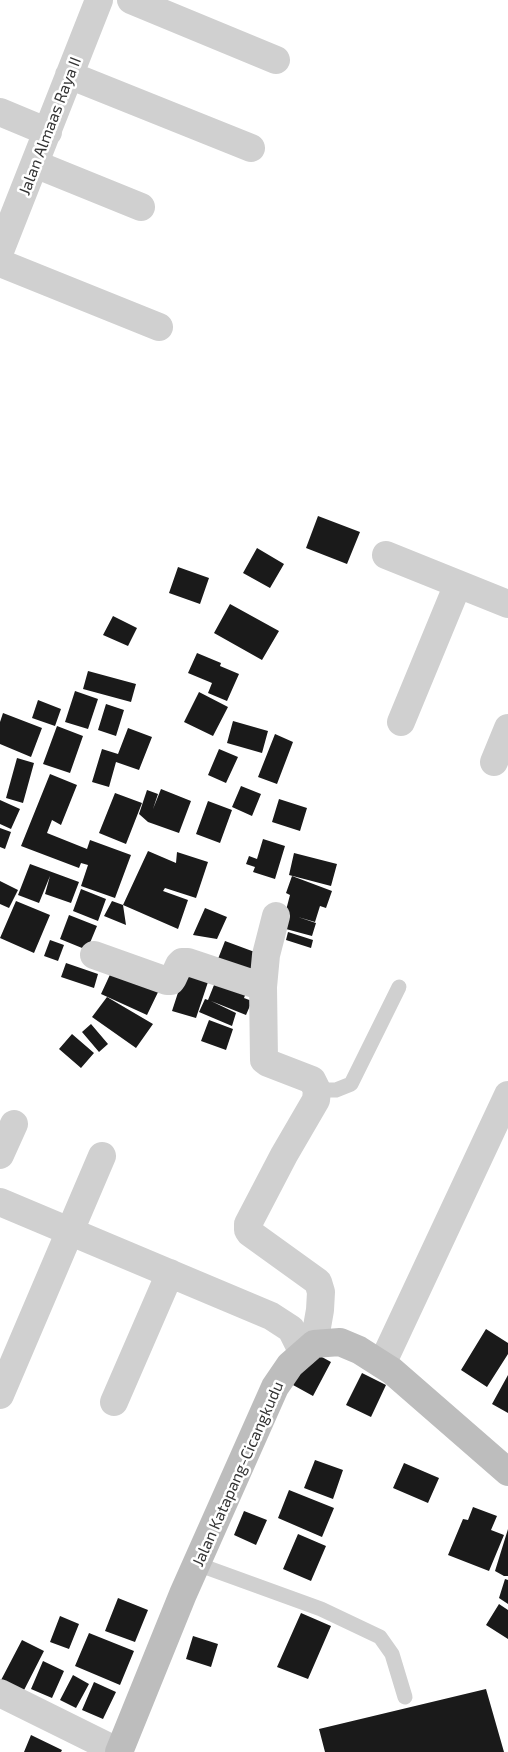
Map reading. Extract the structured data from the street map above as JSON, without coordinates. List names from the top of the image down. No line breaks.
{"streets":{"street":["Jalan Almaas Raya II","Jalan Katapang-Cicangkudu"]}}
